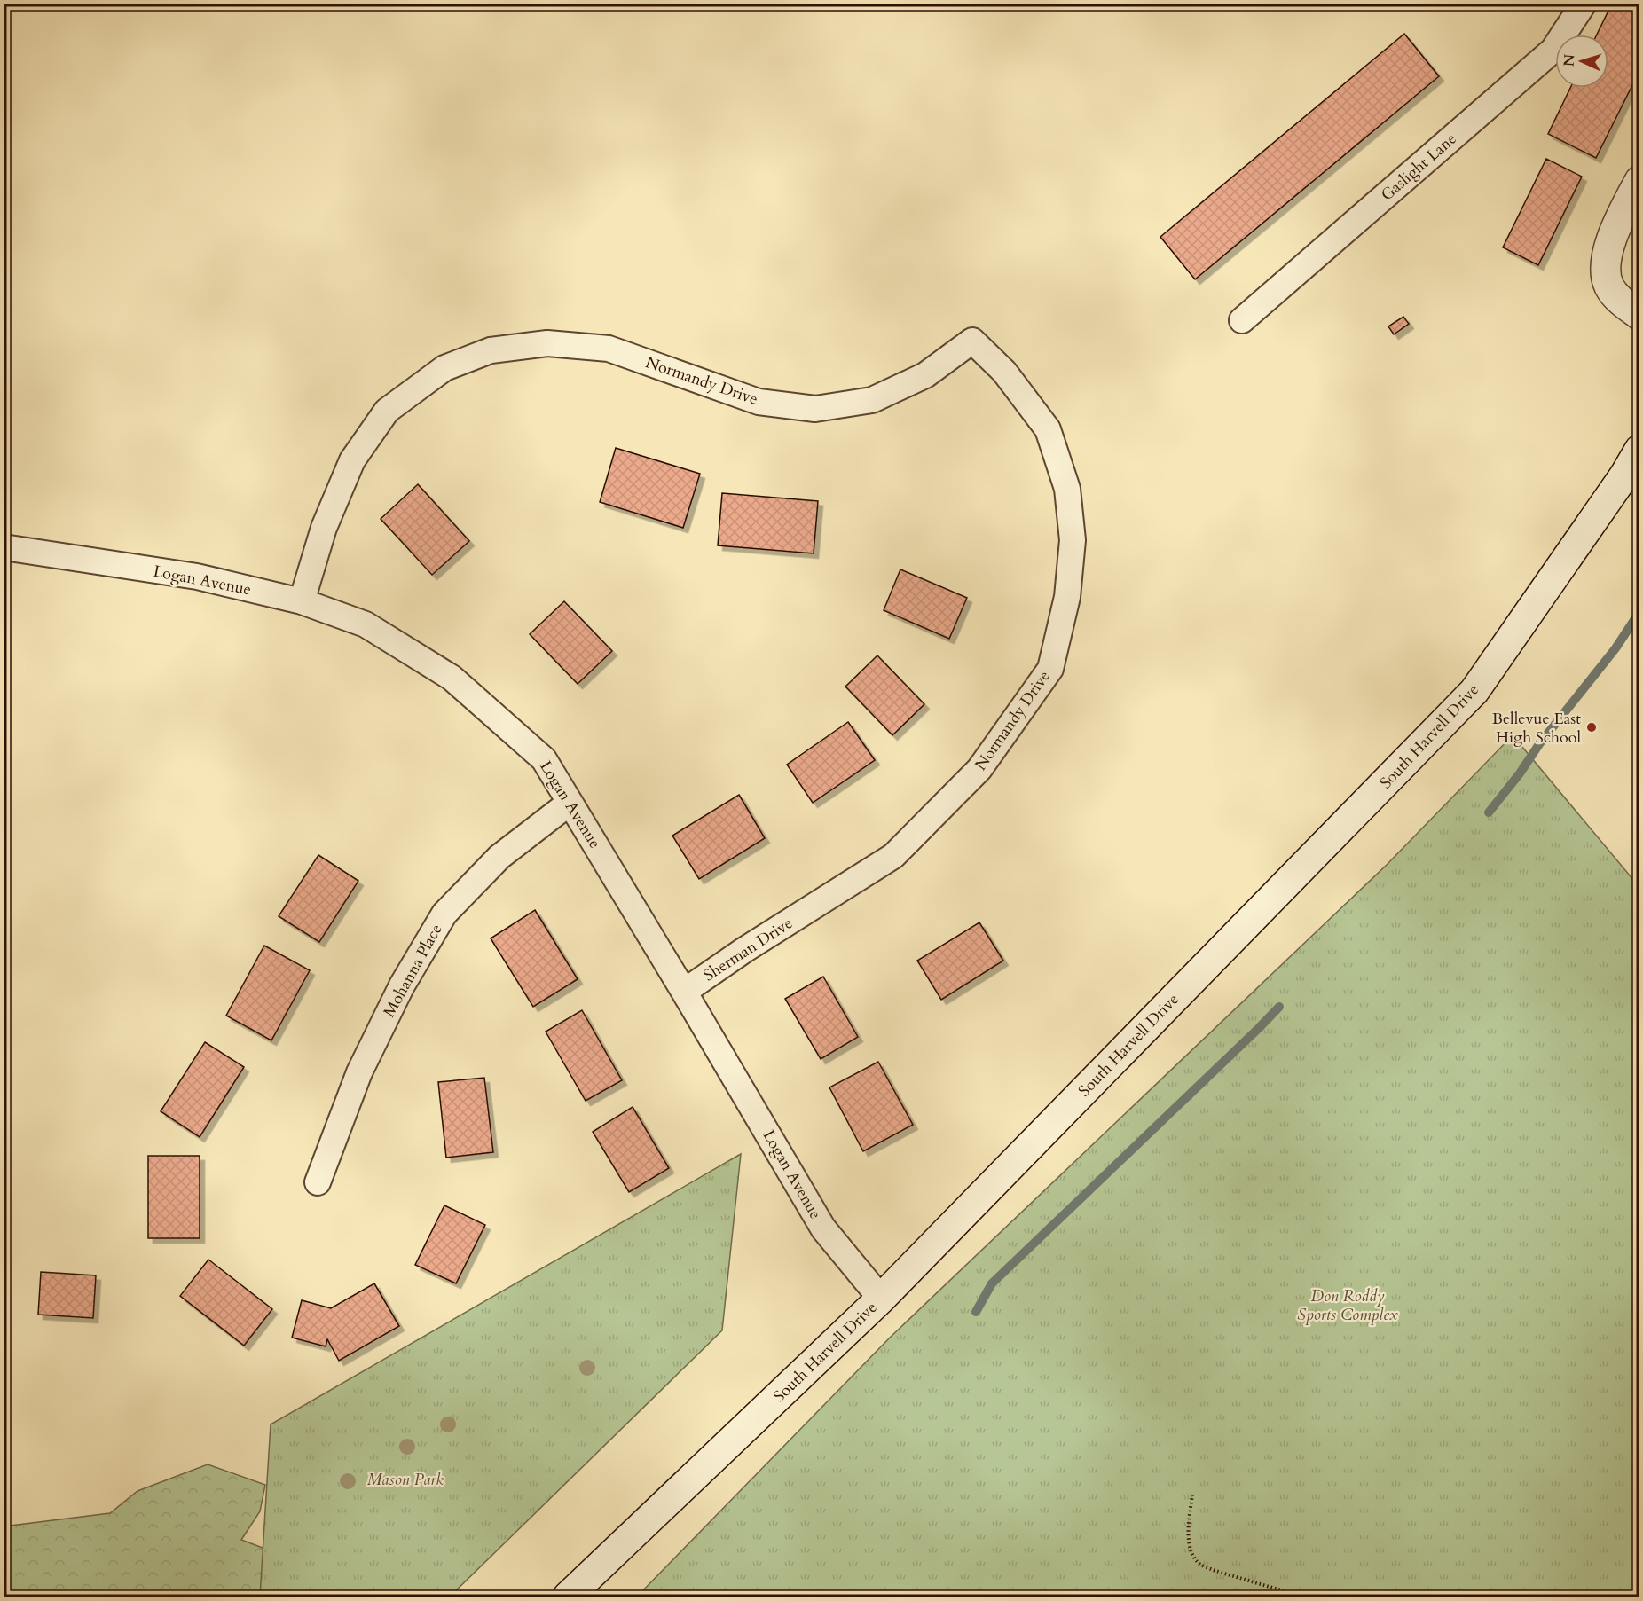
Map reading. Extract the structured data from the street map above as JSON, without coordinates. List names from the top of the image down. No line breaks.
{"streets":{"main road":["South Harvell Drive"],"street":["Gaslight Lane","Normandy Drive","Logan Avenue","Sherman Drive","Mohanna Place"]},"crossings":[["Normandy Drive","Logan Avenue"],["Normandy Drive","Sherman Drive"],["Logan Avenue","South Harvell Drive"],["Logan Avenue","Sherman Drive"],["Logan Avenue","Mohanna Place"]],"parks":["Don Roddy Sports Complex","Mason Park"],"places":["Bellevue East High School"],"north":"left"}
